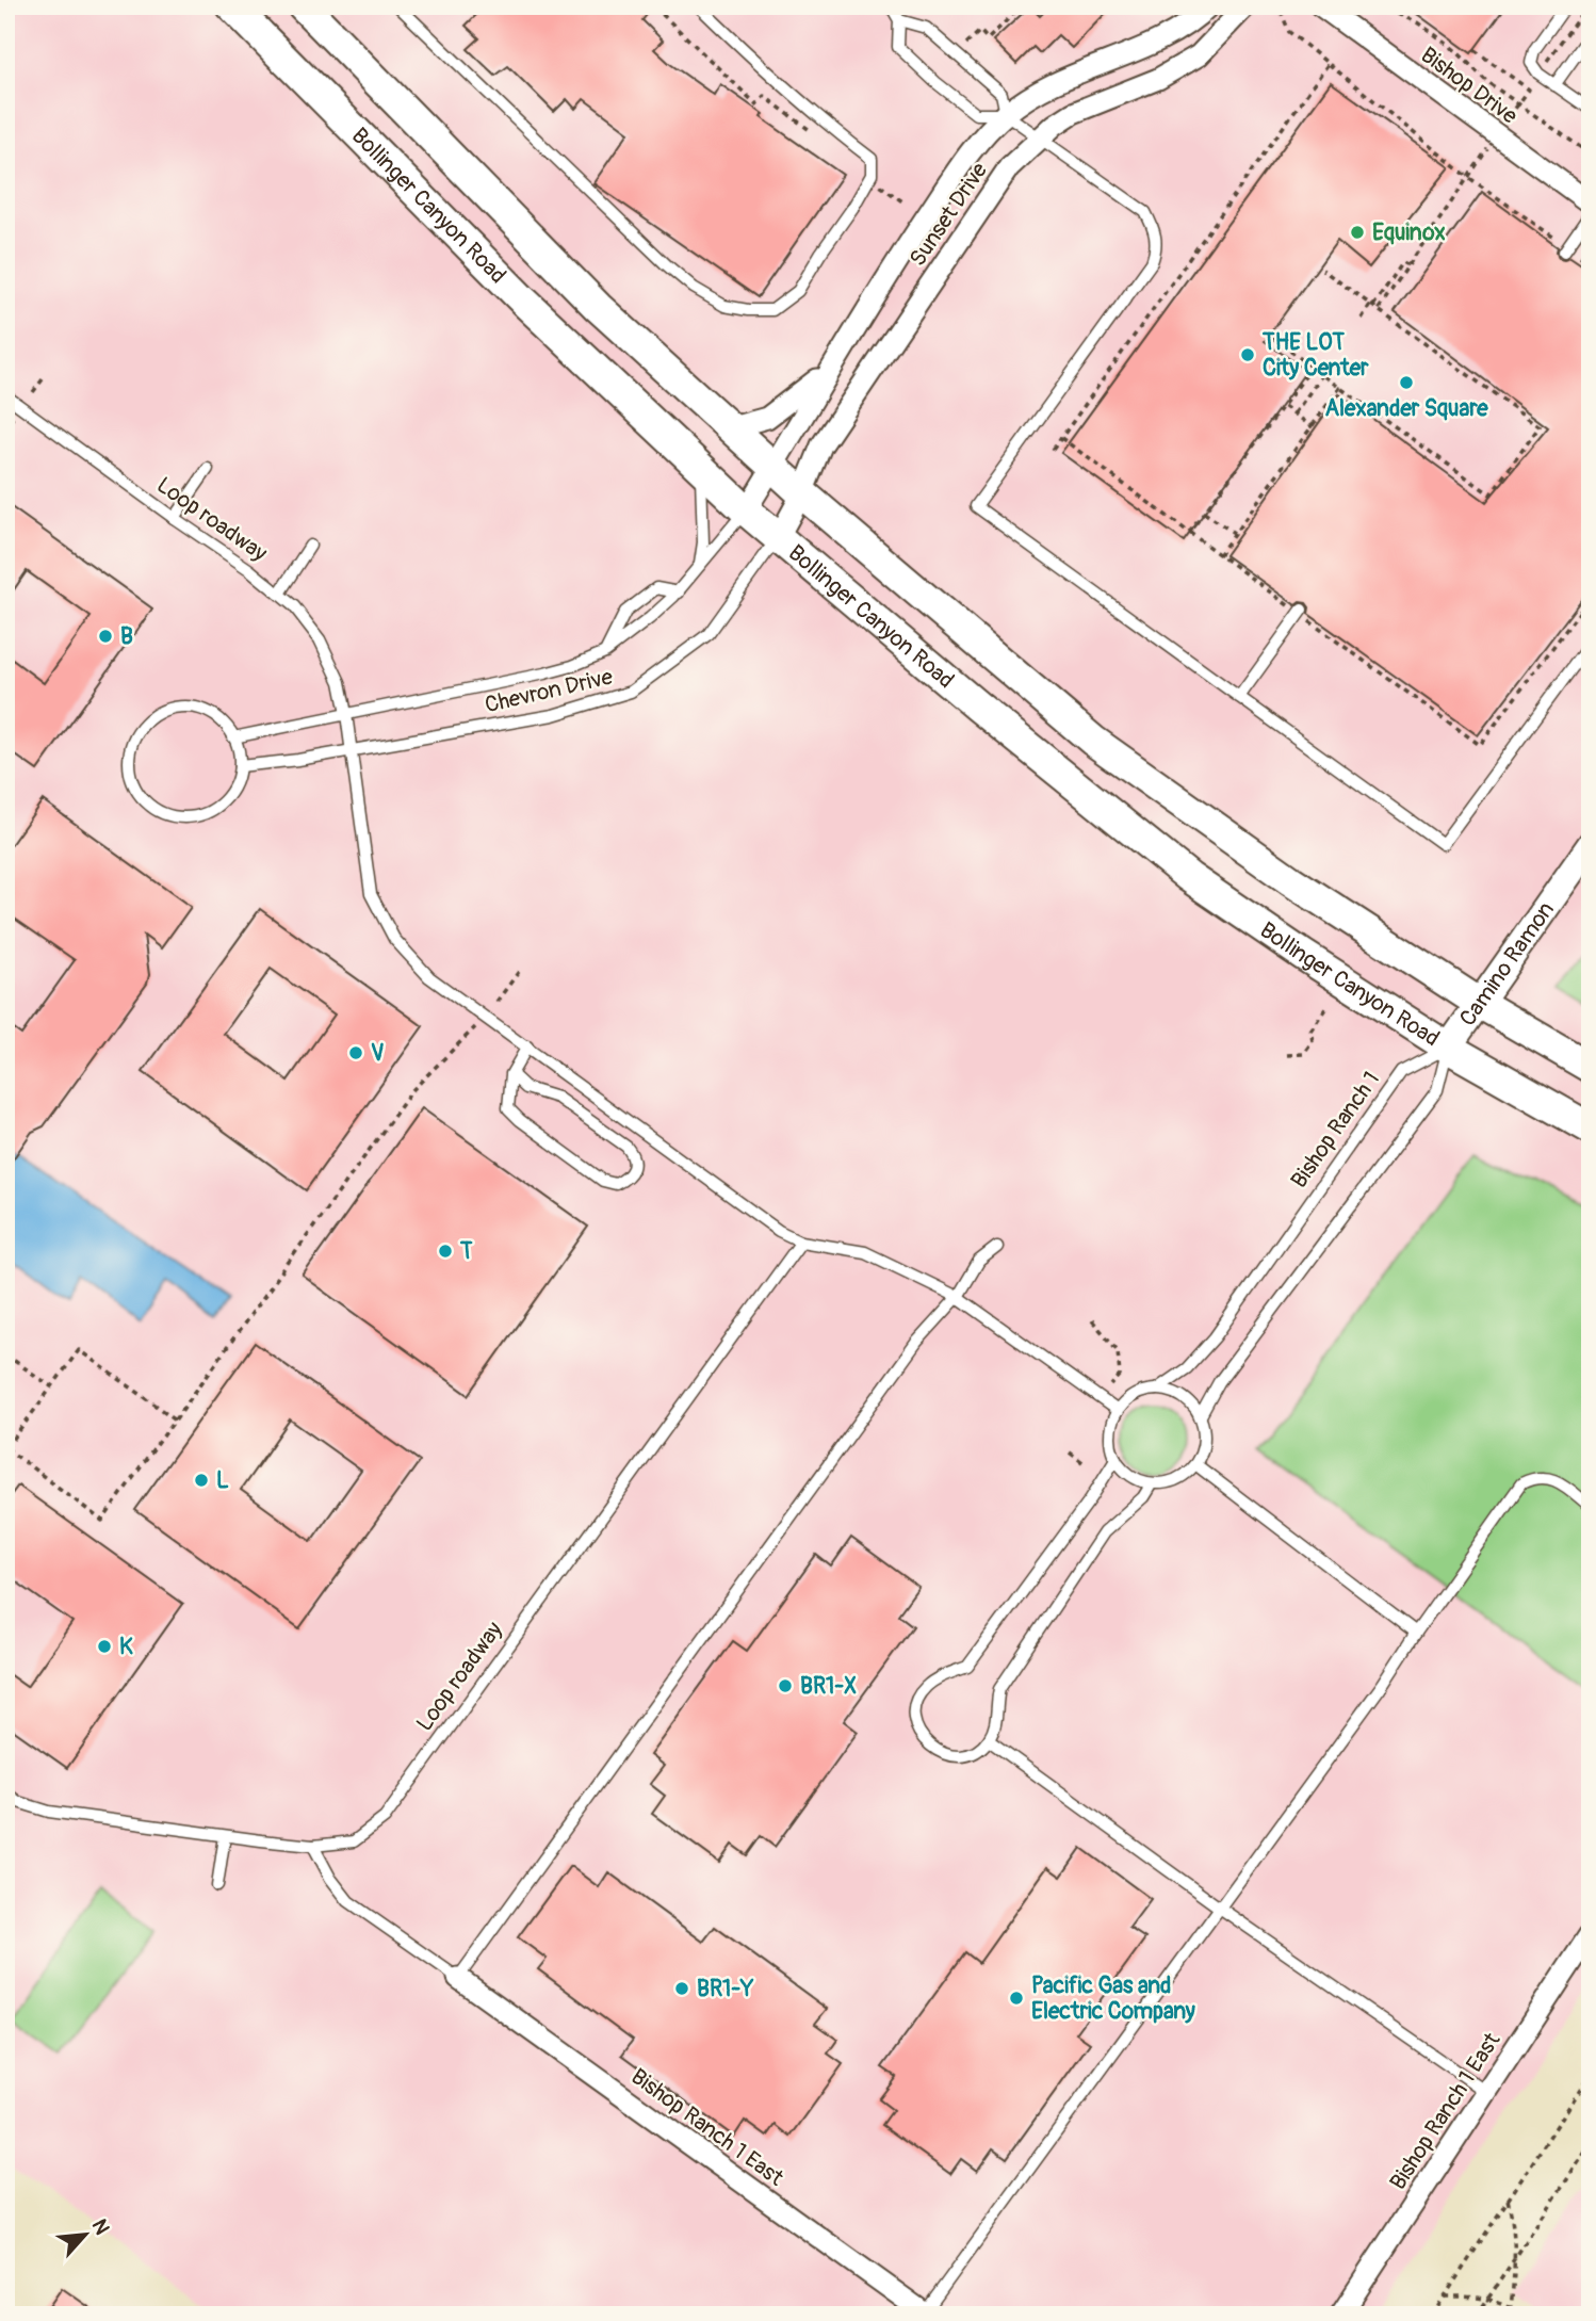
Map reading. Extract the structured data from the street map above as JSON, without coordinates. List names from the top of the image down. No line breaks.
{"streets":{"main road":["Bollinger Canyon Road"],"street":["Bishop Drive","Sunset Drive","Camino Ramon","Bishop Ranch 1 East"],"lane":["Loop roadway","Chevron Drive","Bishop Ranch 1"]},"crossings":[["Bollinger Canyon Road","Sunset Drive"],["Bollinger Canyon Road","Chevron Drive"],["Bollinger Canyon Road","Camino Ramon"],["Bollinger Canyon Road","Bishop Ranch 1"],["Sunset Drive","Chevron Drive"],["Loop roadway","Chevron Drive"],["Loop roadway","Bishop Ranch 1"],["Camino Ramon","Bishop Ranch 1"]],"places":["Equinox","THE LOT City Center","Alexander Square","B","V","T","L","K","BR1-X","BR1-Y","Pacific Gas and Electric Company"],"north":"top right"}
